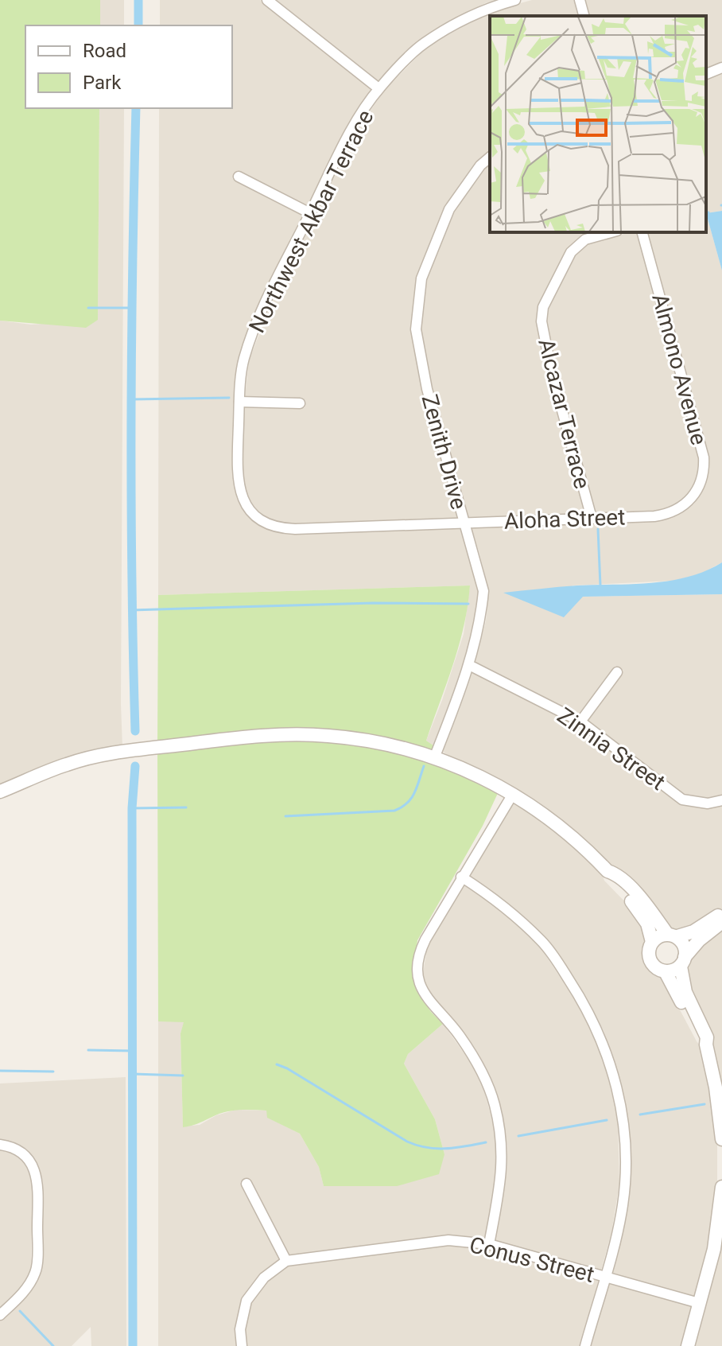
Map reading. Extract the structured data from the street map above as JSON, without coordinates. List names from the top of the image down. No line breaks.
{"streets":{"street":["Northwest Akbar Terrace","Almono Avenue","Alcazar Terrace","Zenith Drive","Aloha Street","Zinnia Street","Conus Street"]},"crossings":[["Northwest Akbar Terrace","Aloha Street"],["Almono Avenue","Aloha Street"],["Alcazar Terrace","Aloha Street"],["Zenith Drive","Aloha Street"],["Zenith Drive","Zinnia Street"]],"legend":["Road","Park"]}
